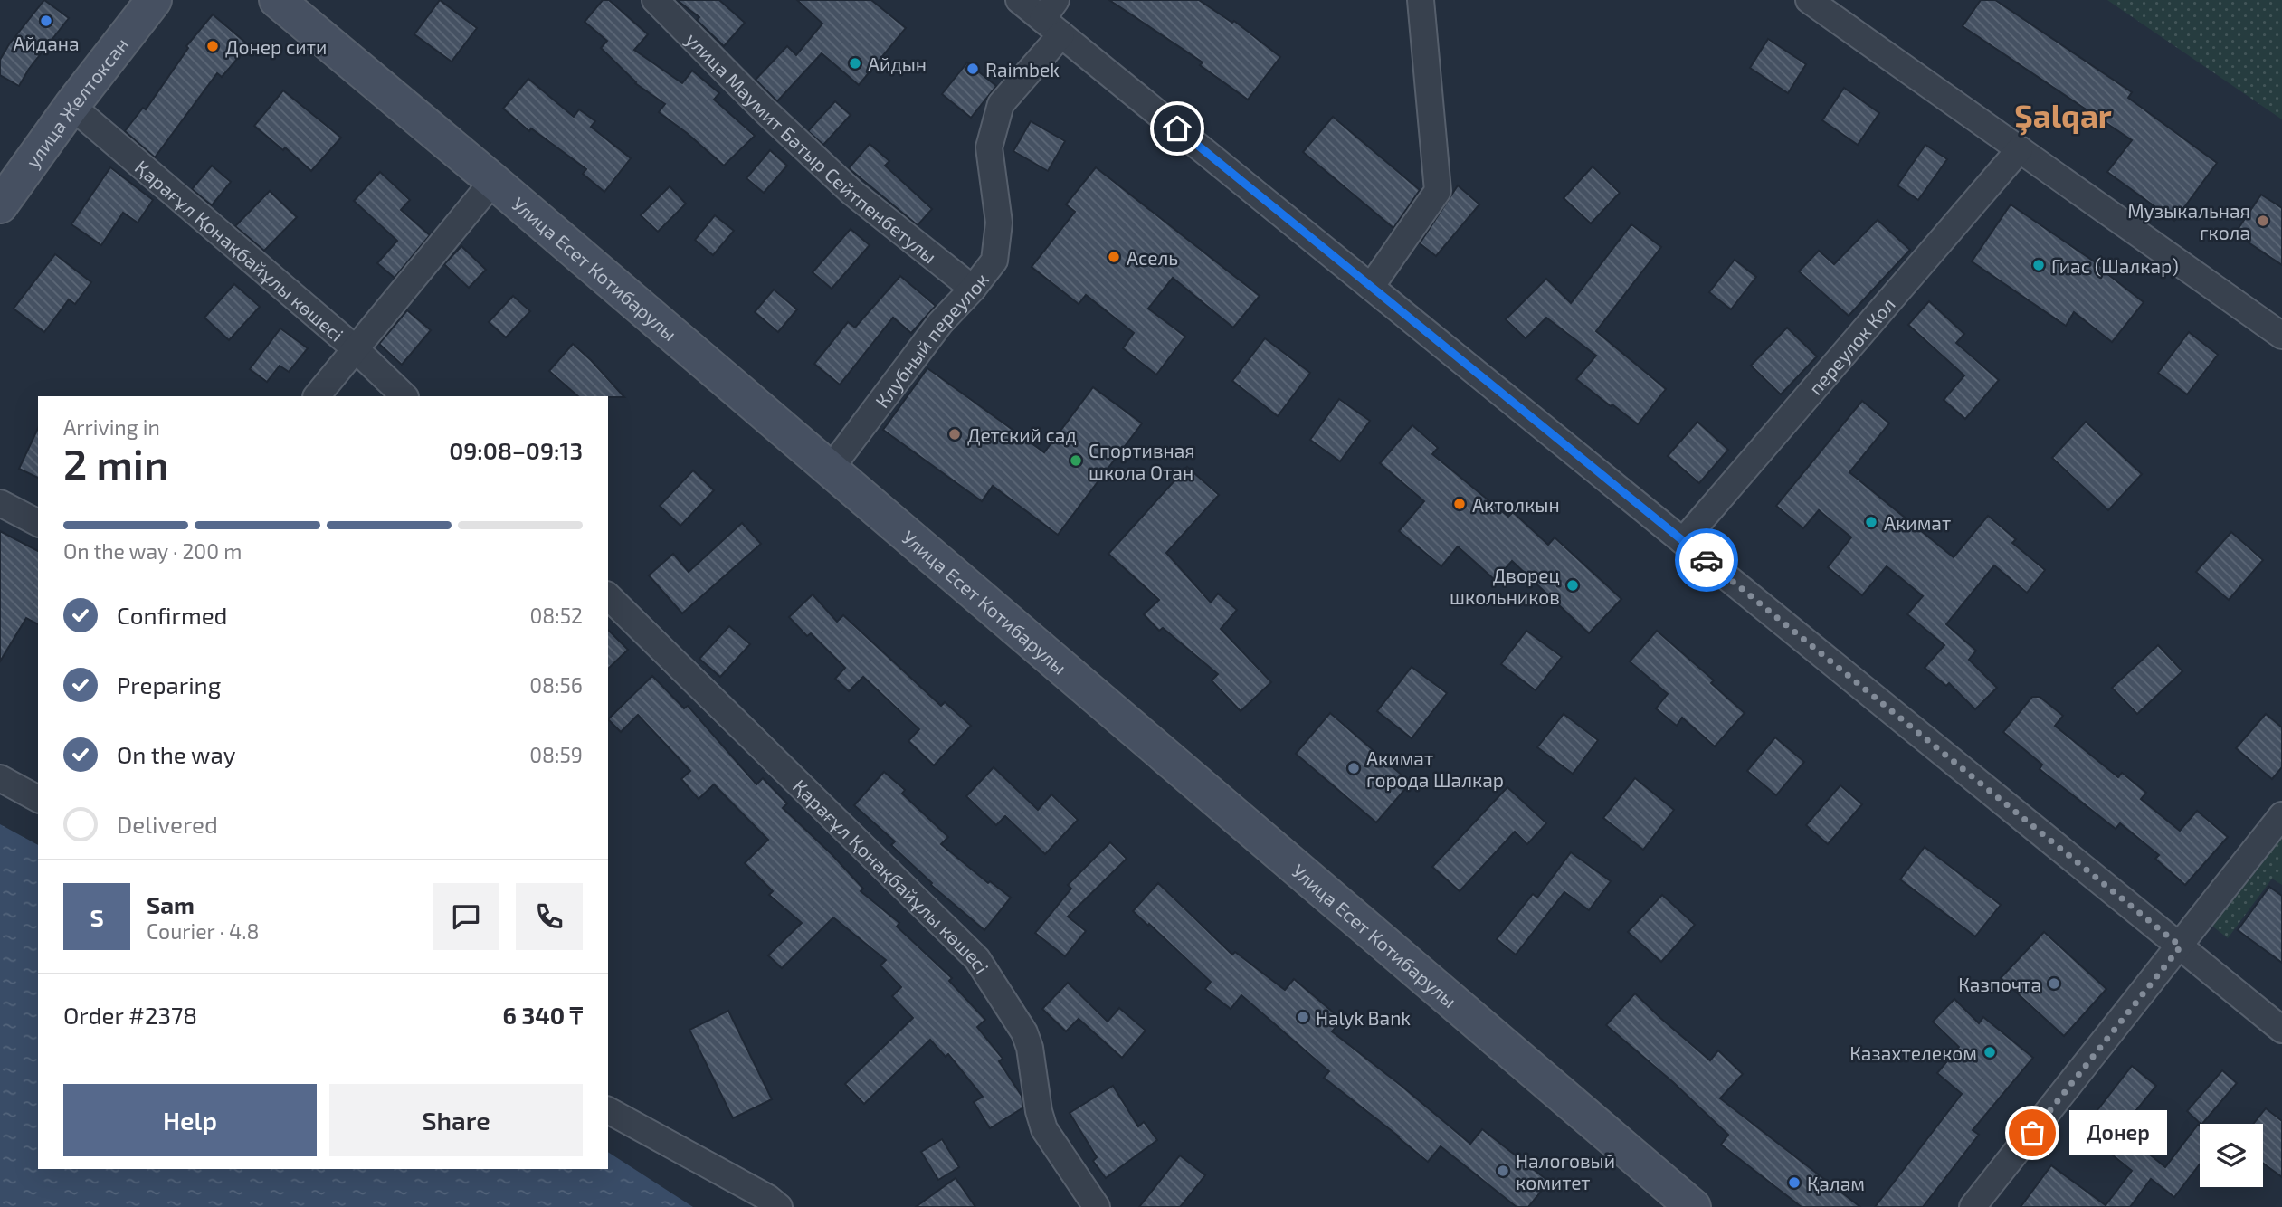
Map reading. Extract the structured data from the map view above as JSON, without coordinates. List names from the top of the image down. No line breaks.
{"streets":{"main road":["улица Желтоксан","Улица Есет Котибарулы"],"street":["улица Маумит Батыр Сейтпенбетулы","Қарағұл Қонақбайұлы көшесі","Клубный переулок","переулок Кол"]},"crossings":[["улица Желтоксан","Қарағұл Қонақбайұлы көшесі"],["улица Маумит Батыр Сейтпенбетулы","Клубный переулок"],["Улица Есет Котибарулы","Клубный переулок"]],"districts":["Şalqar"],"places":["Айдана","Донер сити","Айдын","Raimbek","Музыкальная гкола","Асель","Гиас (Шалкар)","Детский сад","Спортивная школа Отан","Актолкын","Акимат","Дворец школьников","Акимат города Шалкар","Казпочта","Halyk Bank","Казахтелеком","Донер","Налоговый комитет","Қалам"],"page":{"heading":["2 min","Arriving in","09:08–09:13"],"panel":["Sam","Courier · 4.8","Order #2378","6 340 ₸"],"bar":"On the way · 200 m","list":[["Confirmed","08:52"],["Preparing","08:56"],["On the way","08:59"],"Delivered"],"round":"S","buttons":["Help","Share"],"bubble":"Донер"}}
